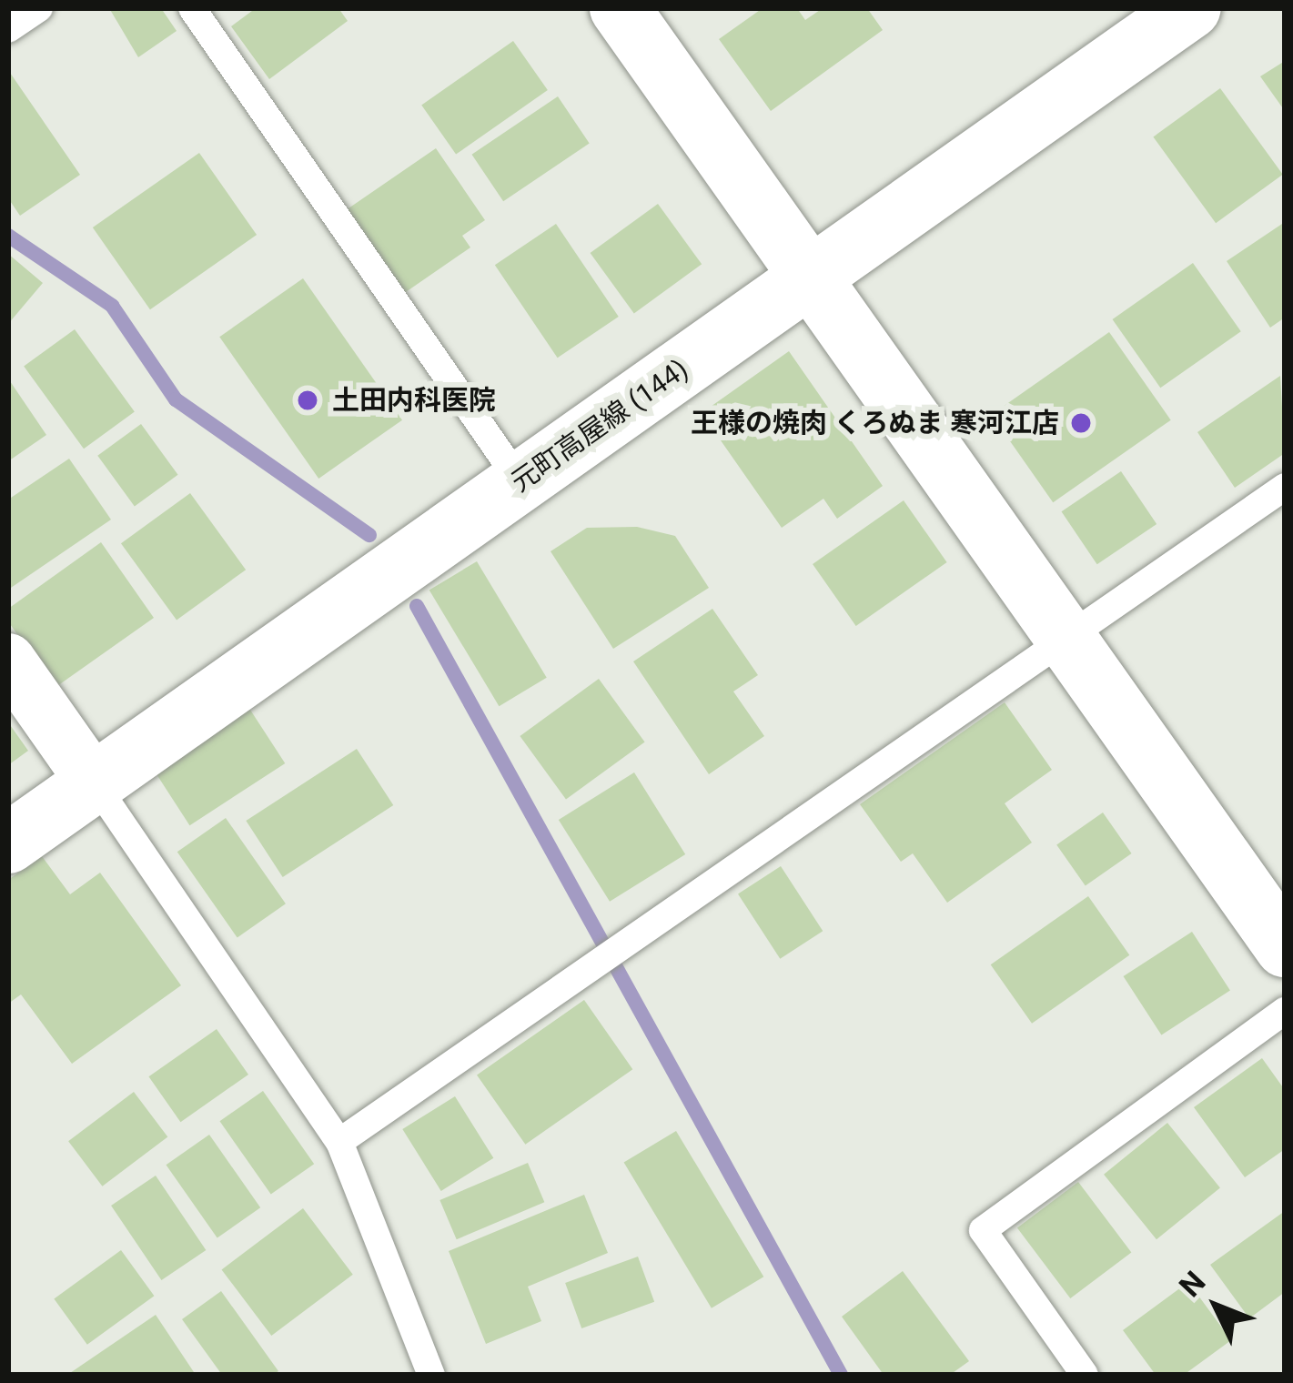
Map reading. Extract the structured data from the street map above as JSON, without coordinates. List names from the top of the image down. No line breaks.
{"streets":{"main road":["元町高屋線 (144)"]},"places":["土田内科医院","王様の焼肉 くろぬま 寒河江店"],"north":"top left"}
